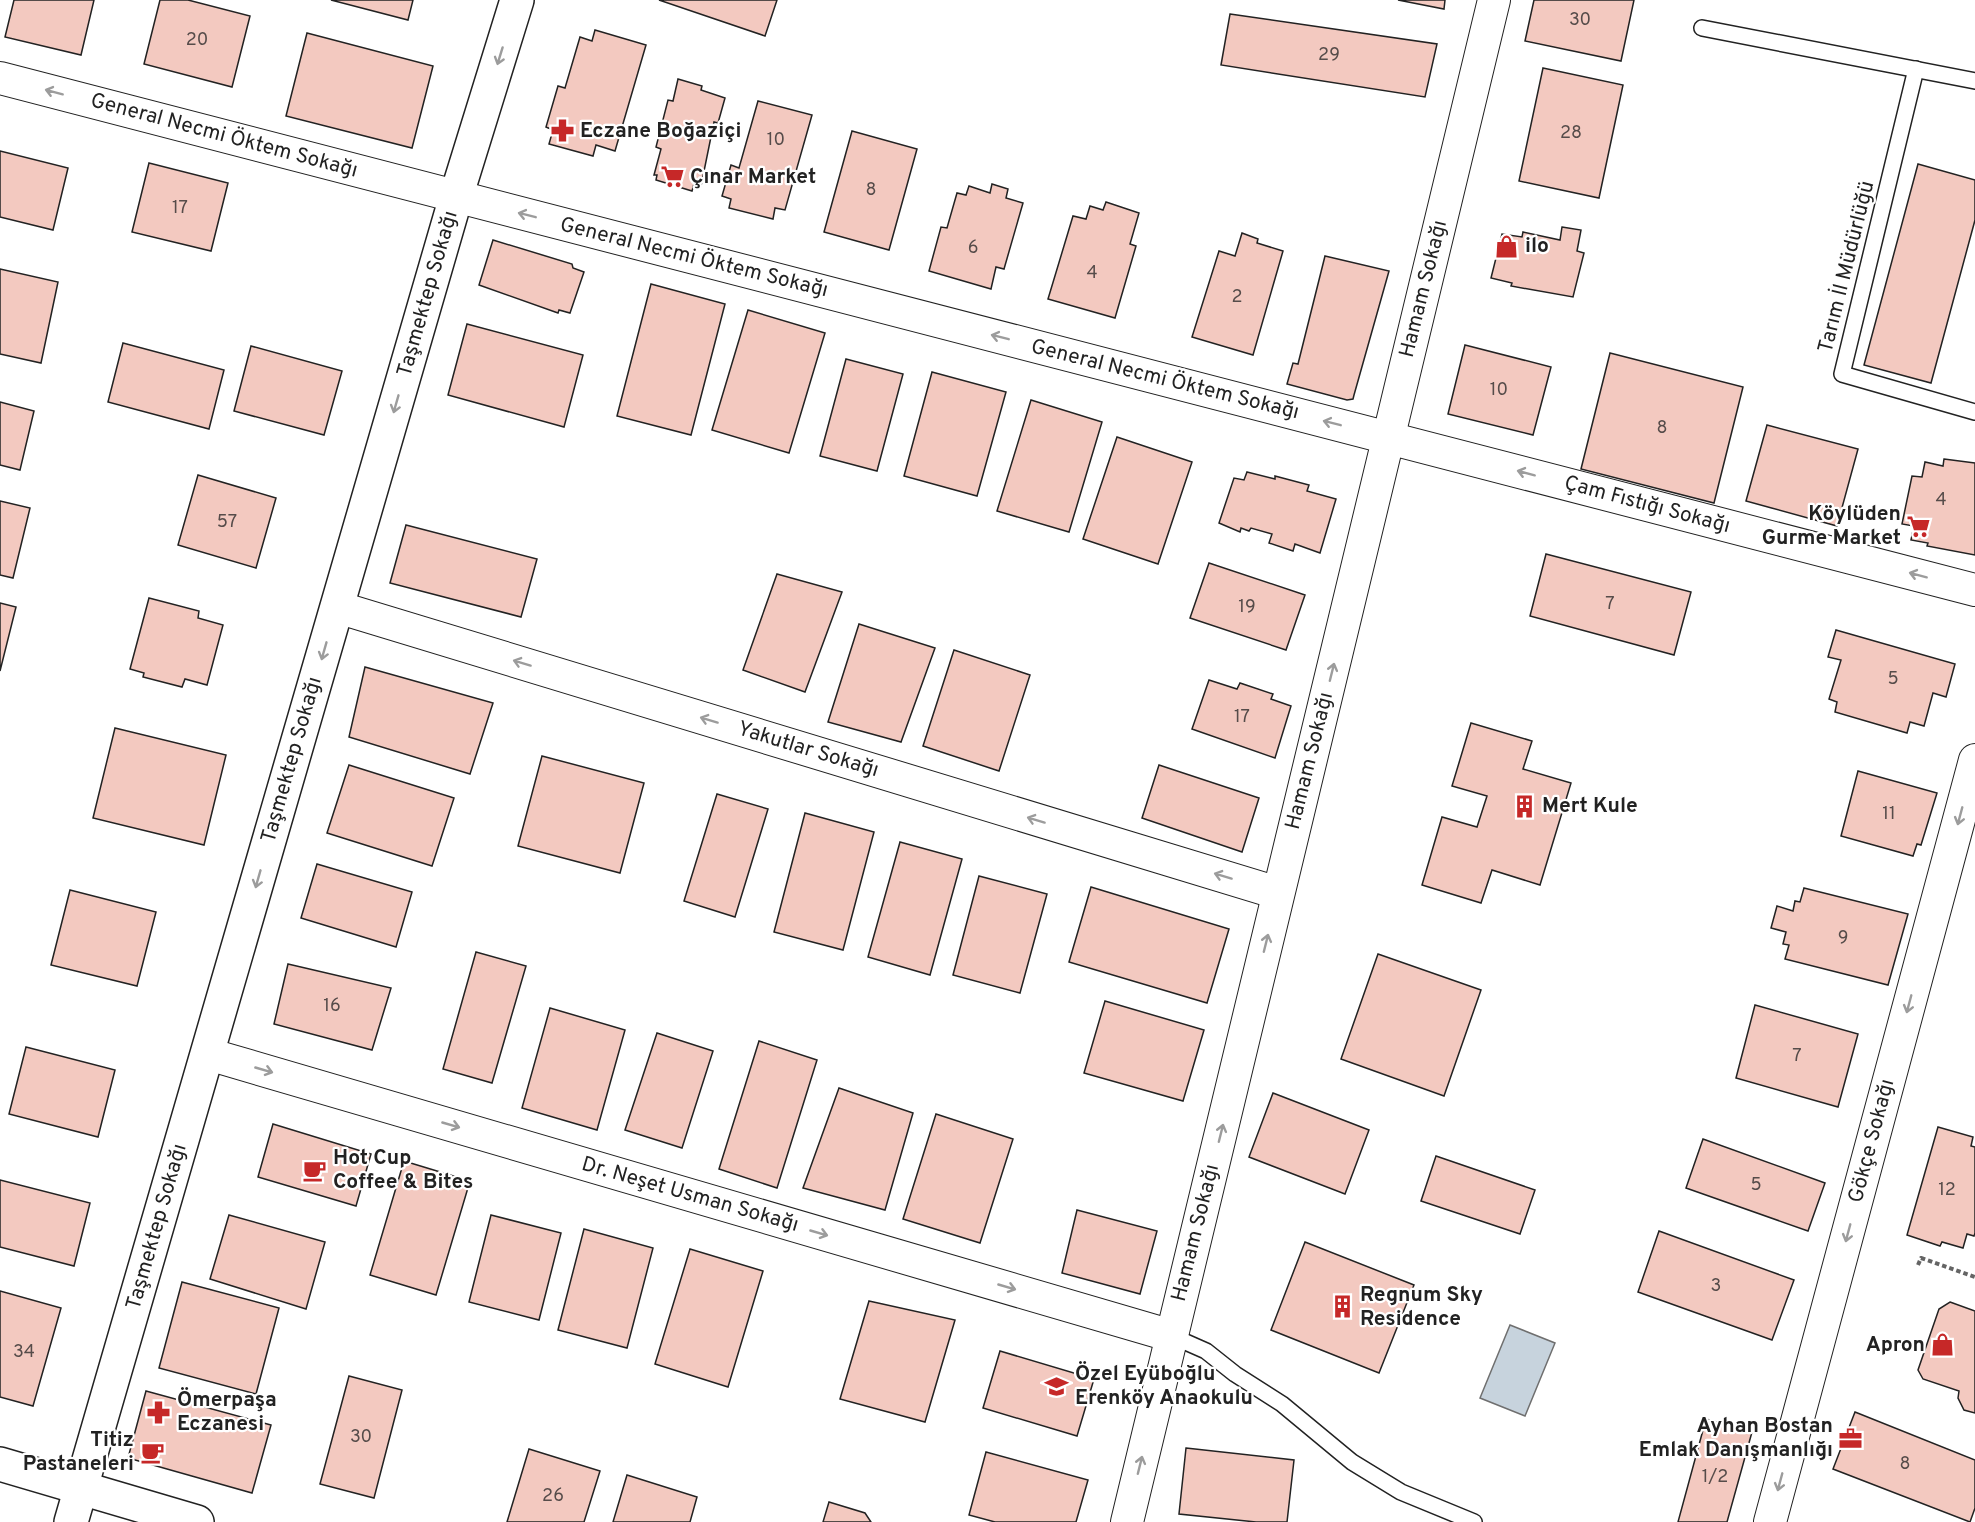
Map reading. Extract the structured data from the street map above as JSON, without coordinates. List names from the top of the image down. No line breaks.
{"streets":{"street":["General Necmi Öktem Sokağı","Hamam Sokağı","Taşmektep Sokağı","Çam Fıstığı Sokağı","Yakutlar Sokağı","Gökçe Sokağı","Dr. Neşet Usman Sokağı"],"lane":["Tarım İl Müdürlüğü"]},"crossings":[["General Necmi Öktem Sokağı","Hamam Sokağı"],["General Necmi Öktem Sokağı","Taşmektep Sokağı"],["General Necmi Öktem Sokağı","Çam Fıstığı Sokağı"],["Hamam Sokağı","Çam Fıstığı Sokağı"],["Hamam Sokağı","Yakutlar Sokağı"],["Hamam Sokağı","Dr. Neşet Usman Sokağı"],["Taşmektep Sokağı","Yakutlar Sokağı"],["Taşmektep Sokağı","Dr. Neşet Usman Sokağı"]],"one_way":["General Necmi Öktem Sokağı","Hamam Sokağı","Taşmektep Sokağı","Çam Fıstığı Sokağı","Yakutlar Sokağı","Gökçe Sokağı","Dr. Neşet Usman Sokağı"],"places":{"pharmacy":["Eczane Boğaziçi","Ömerpaşa Eczanesi"],"supermarket":["Çınar Market","Köylüden Gurme Market"],"shop":["ilo","Apron"],"building":["Mert Kule","Regnum Sky Residence"],"cafe":["Hot Cup Coffee & Bites","Titiz Pastaneleri"],"school or university":["Özel Eyüboğlu Erenköy Anaokulu"],"office":["Ayhan Bostan Emlak Danışmanlığı"]},"house_numbers":["30","20","29","28","10","8","17","6","4","2","10","8","4","57","7","19","5","17","11","9","16","7","5","12","3","34","30","8","1/2","26"]}
